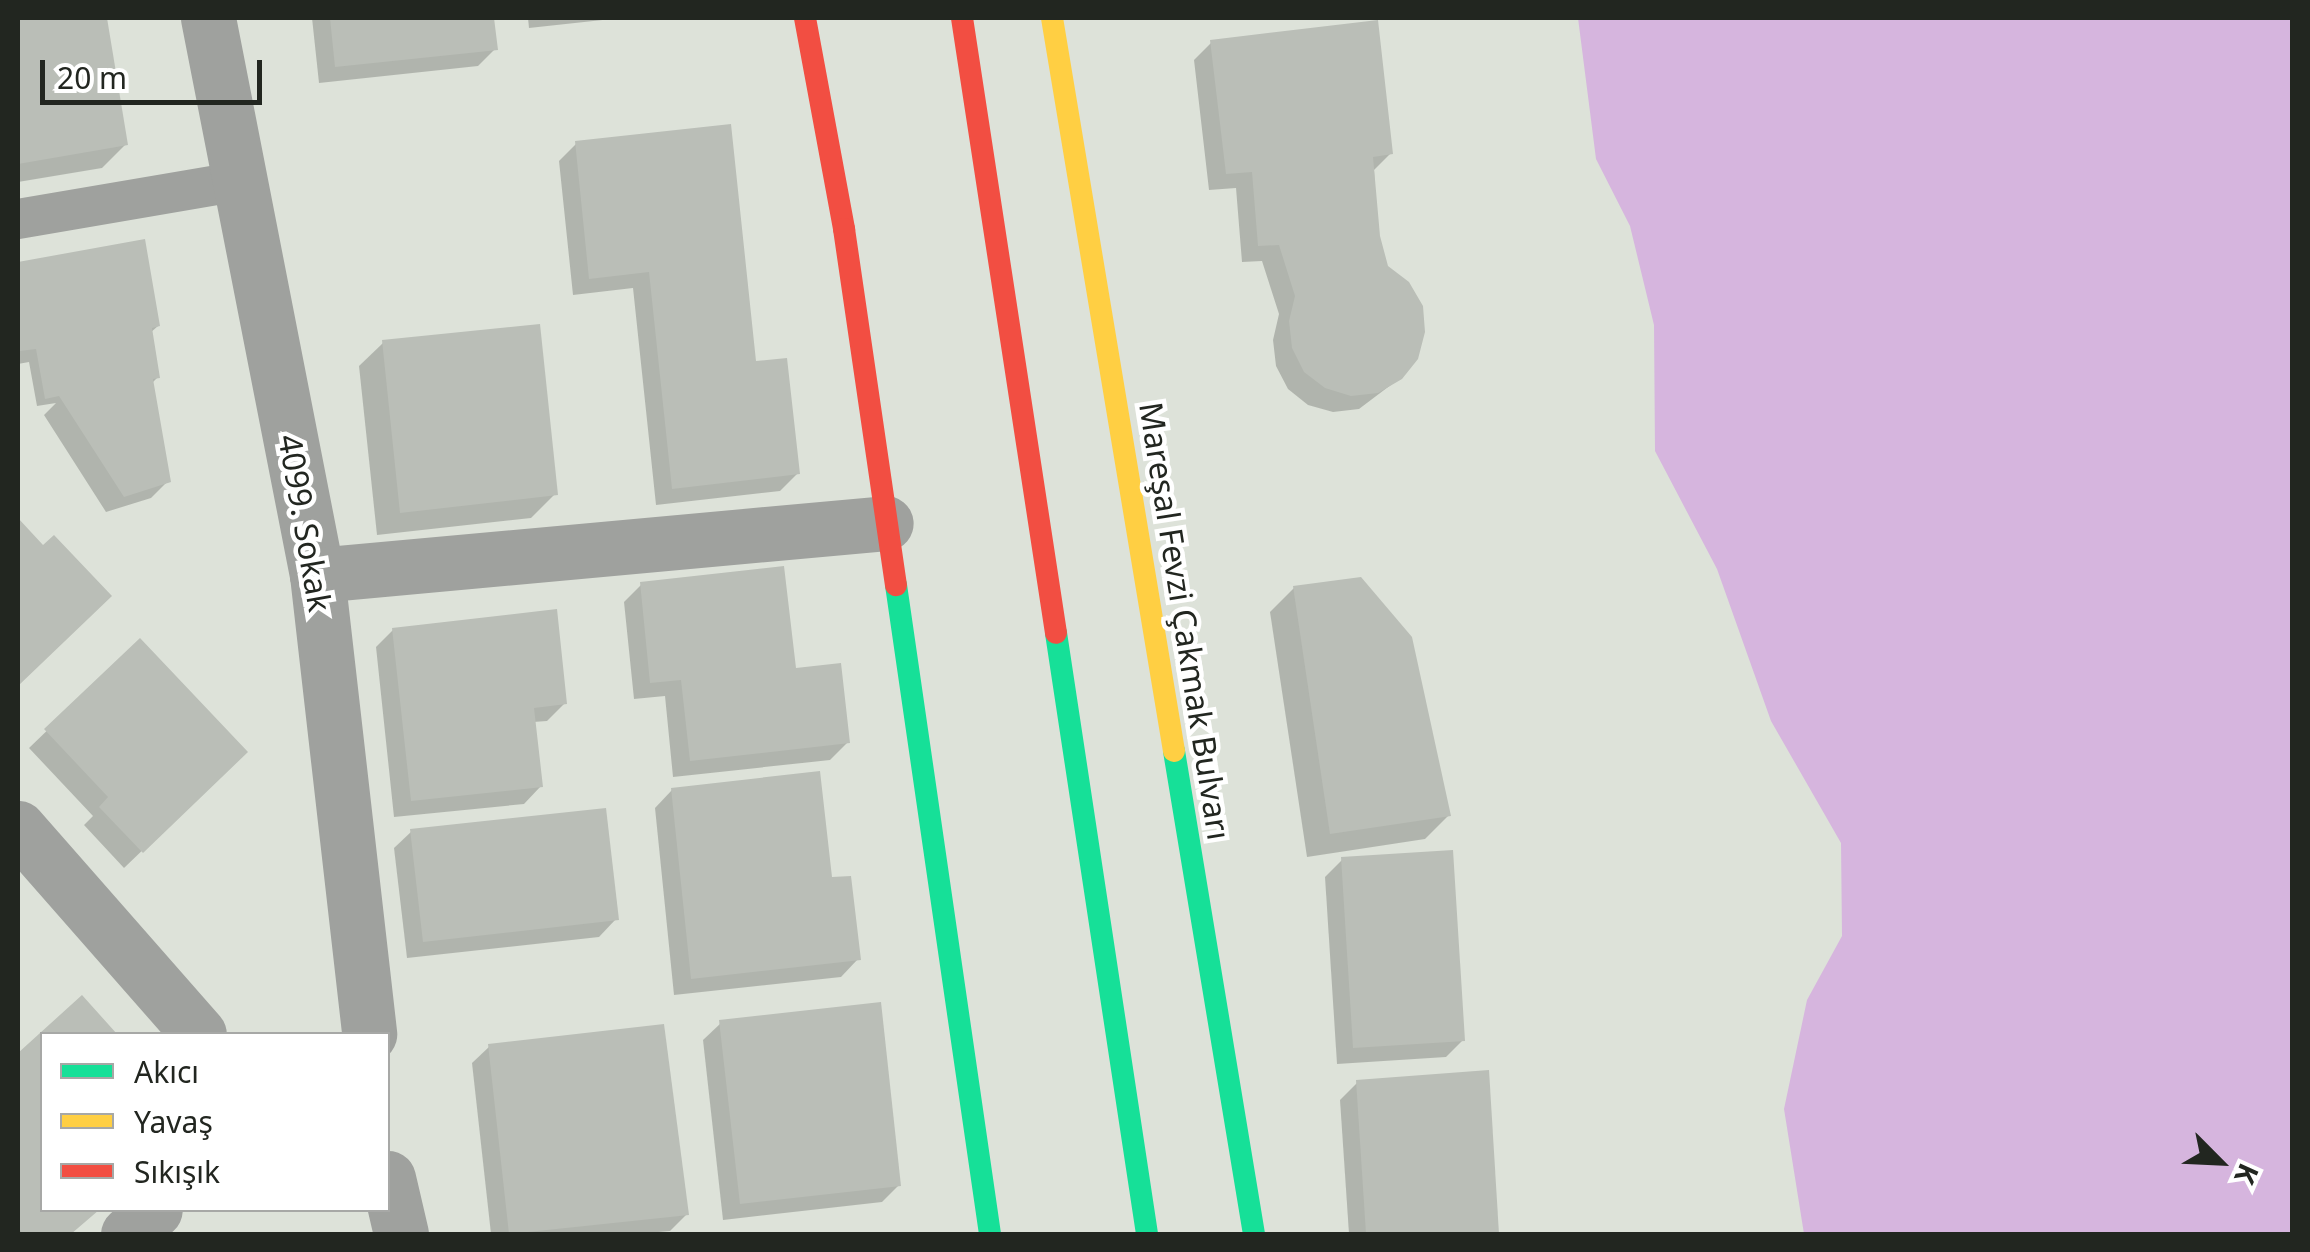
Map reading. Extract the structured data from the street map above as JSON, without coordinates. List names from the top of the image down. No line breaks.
{"streets":{"main road":["Mareşal Fevzi Çakmak Bulvarı"],"street":["4099. Sokak"]},"legend":["Akıcı","Yavaş","Sıkışık"],"scale_bar":"20 m","north":"bottom right"}
